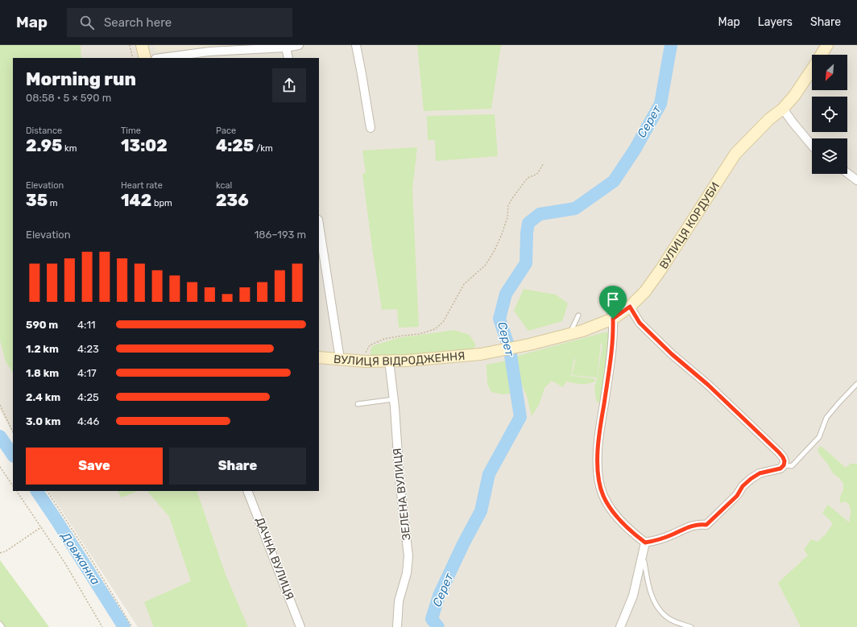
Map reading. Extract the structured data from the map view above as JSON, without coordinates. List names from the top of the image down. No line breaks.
{"streets":{"street":["ВУЛИЦЯ КОРДУБИ","ВУЛИЦЯ ВІДРОДЖЕННЯ","ЗЕЛЕНА ВУЛИЦЯ","ДАЧНА ВУЛИЦЯ"]},"crossings":[["ВУЛИЦЯ КОРДУБИ","ВУЛИЦЯ ВІДРОДЖЕННЯ"],["ВУЛИЦЯ ВІДРОДЖЕННЯ","ЗЕЛЕНА ВУЛИЦЯ"]],"water":["Серет","Довжанка"],"north":"bottom left","page":{"header":"Map","search":"Search here","nav":["Map","Layers","Share"],"heading":["Morning run","08:58 · 5 × 590 m"],"stats":[["Distance","2.95 km"],["Time","13:02"],["Pace","4:25 /km"],["Elevation","35 m"],["Heart rate","142 bpm"],["kcal","236"]],"chart":["Elevation","186–193 m"],"list":[{"name":"590 m","note":"4:11"},{"name":"1.2 km","note":"4:23"},{"name":"1.8 km","note":"4:17"},{"name":"2.4 km","note":"4:25"},{"name":"3.0 km","note":"4:46"}],"buttons":["Save","Share"]}}
